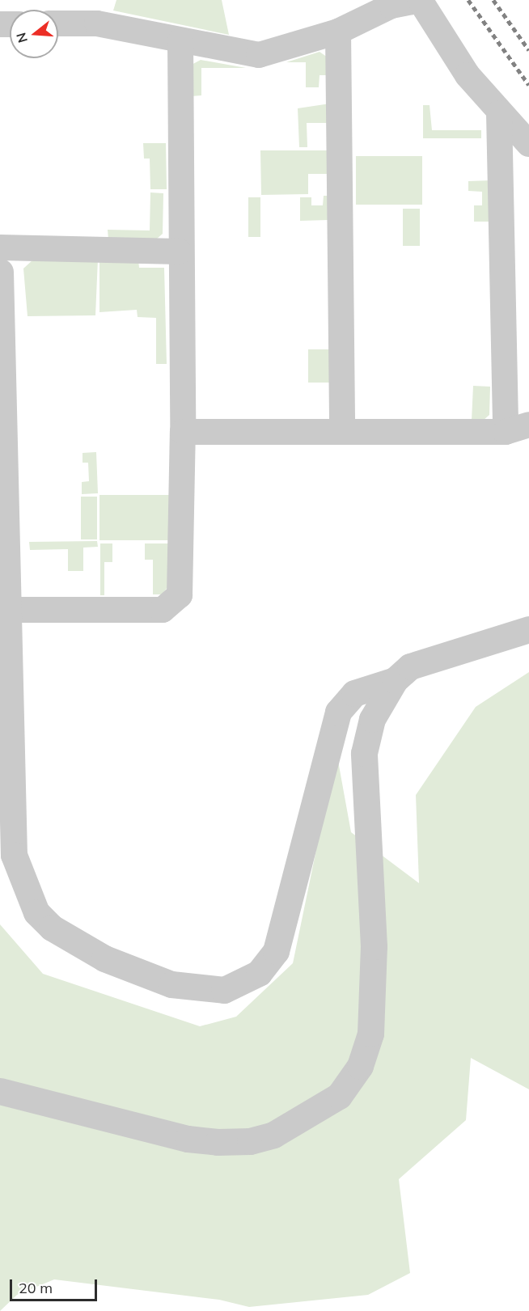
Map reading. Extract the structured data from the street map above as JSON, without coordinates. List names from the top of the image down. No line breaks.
{"scale_bar":"20 m","north":"left"}
